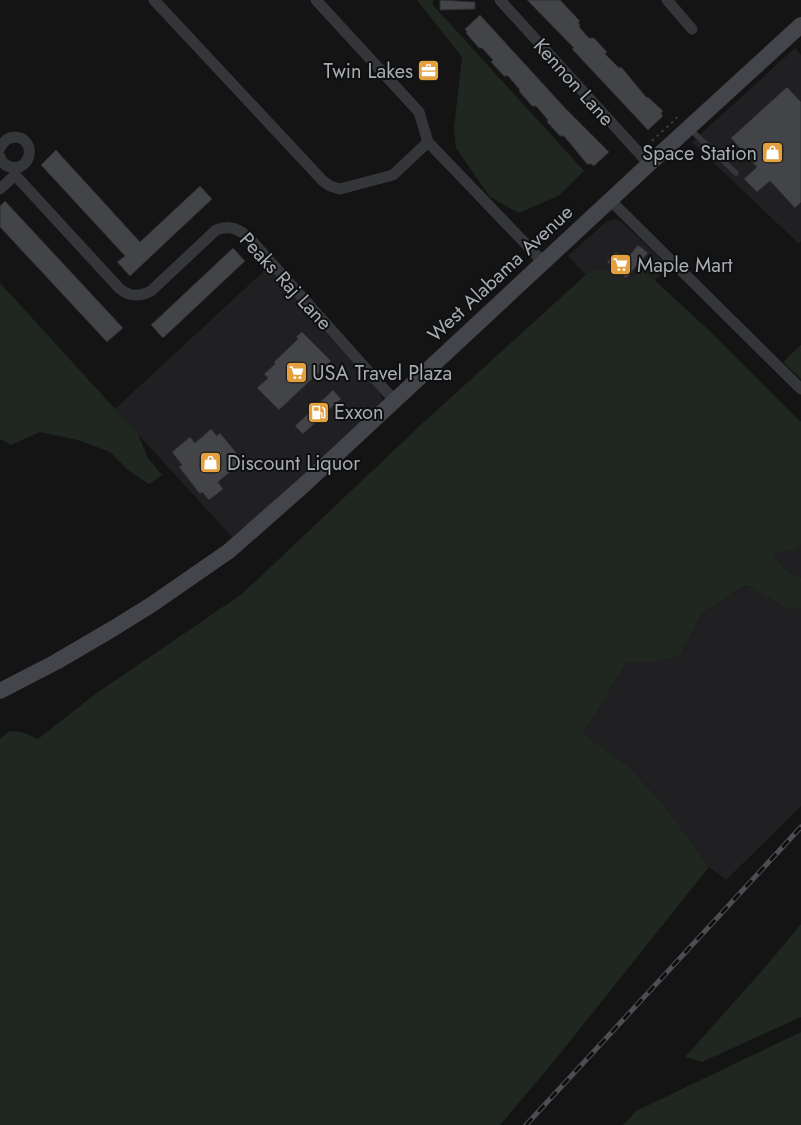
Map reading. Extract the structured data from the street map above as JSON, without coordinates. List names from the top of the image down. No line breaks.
{"streets":{"main road":["West Alabama Avenue"],"street":["Kennon Lane","Peaks Raj Lane"]},"crossings":[["Kennon Lane","West Alabama Avenue"],["West Alabama Avenue","Peaks Raj Lane"]],"places":{"office":["Twin Lakes"],"shop":["Space Station","Discount Liquor"],"supermarket":["Maple Mart","USA Travel Plaza"],"fuel station":["Exxon"]}}
